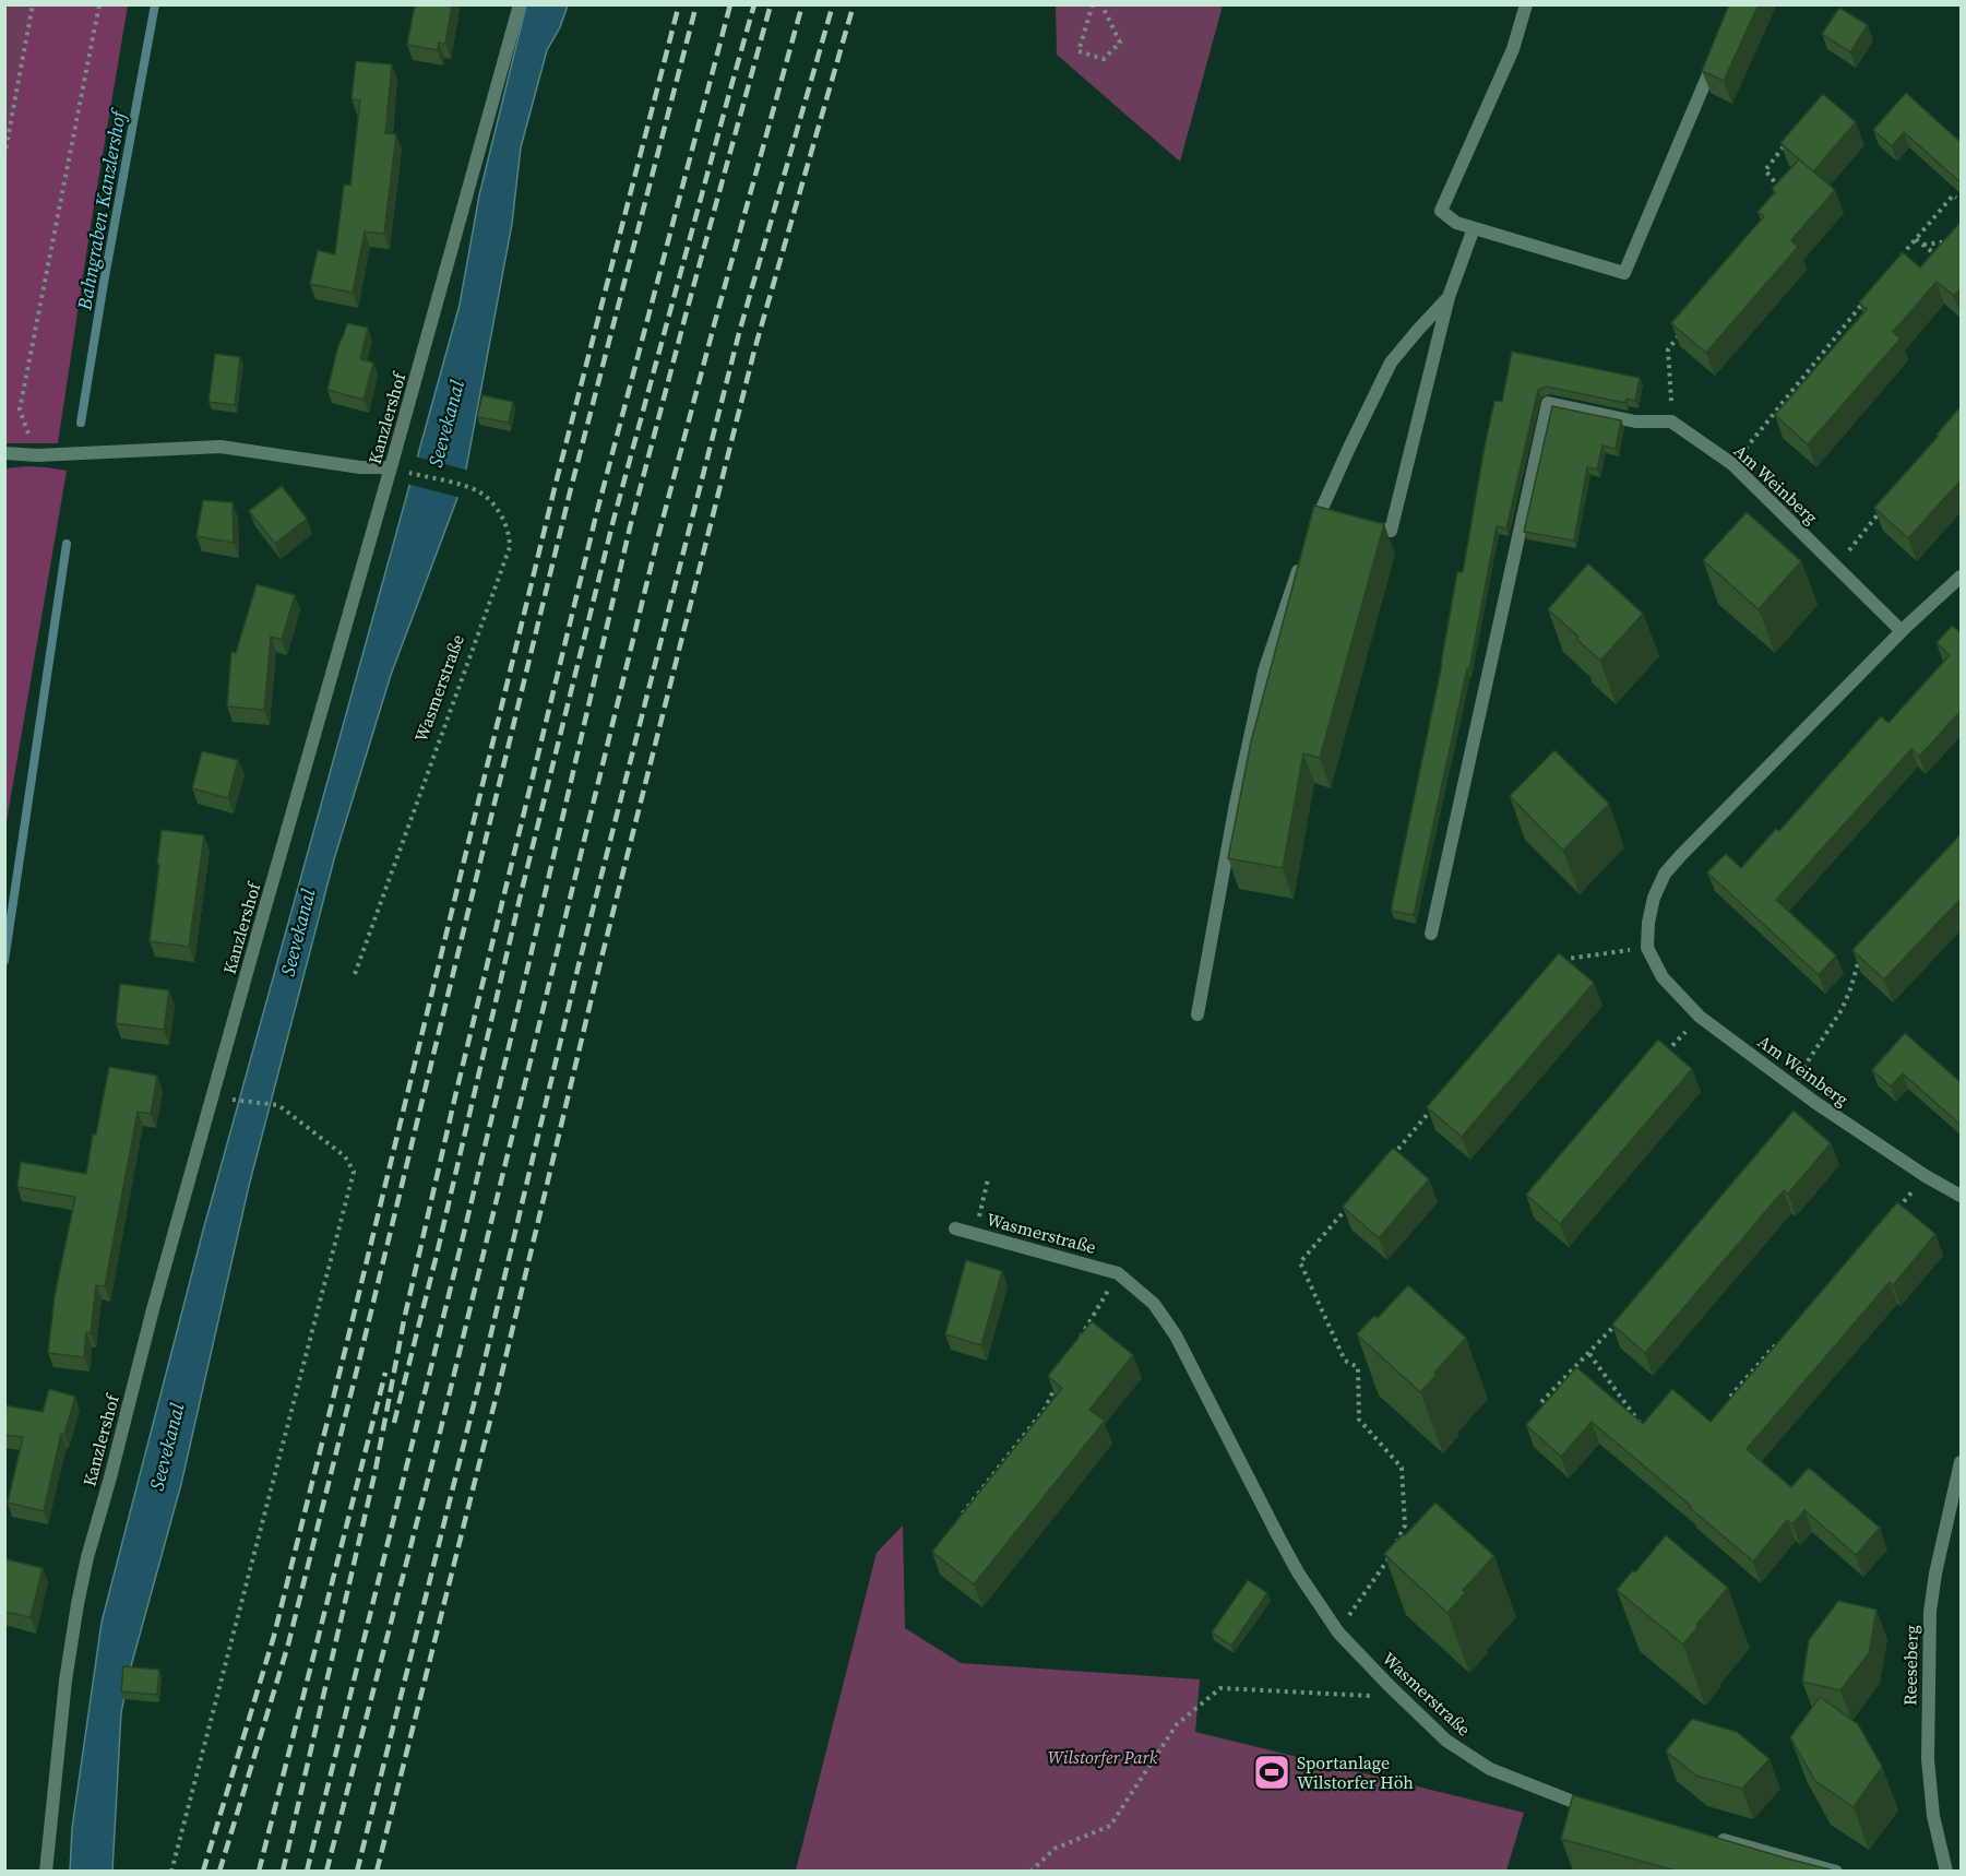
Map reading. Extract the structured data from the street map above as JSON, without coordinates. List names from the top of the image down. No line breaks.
{"streets":{"street":["Kanzlershof","Am Weinberg","Wasmerstraße","Reeseberg"]},"water":["Bahngraben Kanzlershof","Seevekanal"],"parks":["Wilstorfer Park"],"places":{"sports":["Sportanlage Wilstorfer Höh"]}}
